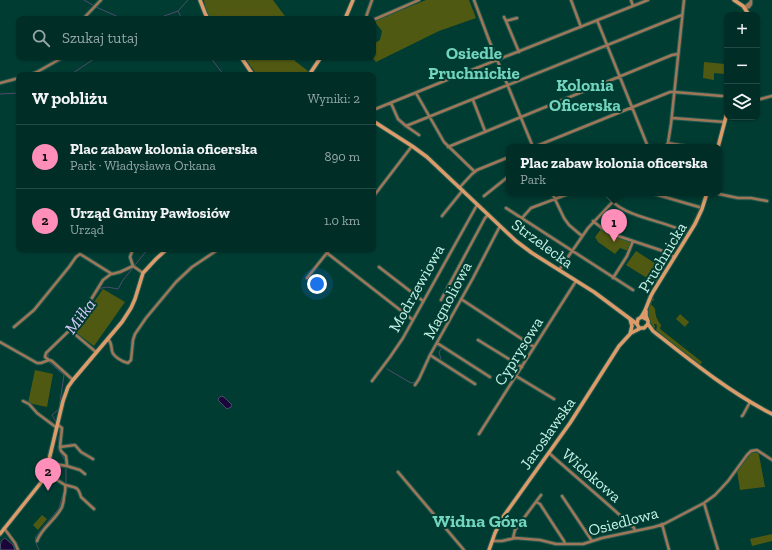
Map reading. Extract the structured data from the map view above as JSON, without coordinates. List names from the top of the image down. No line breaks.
{"streets":{"street":["Strzelecka","Pruchnicka","Modrzewiowa","Magnoliowa","Cyprysowa","Jarosławska","Widokowa","Osiedlowa"]},"crossings":[["Strzelecka","Pruchnicka"],["Strzelecka","Modrzewiowa"],["Strzelecka","Magnoliowa"],["Strzelecka","Cyprysowa"],["Strzelecka","Jarosławska"],["Pruchnicka","Jarosławska"],["Jarosławska","Widokowa"],["Jarosławska","Osiedlowa"],["Widokowa","Osiedlowa"]],"districts":["Osiedle Pruchnickie","Kolonia Oficerska","Widna Góra"],"water":["Miłka"],"page":{"map_buttons":["+","−"],"search":"Szukaj tutaj","heading":["W pobliżu","Wyniki: 2"],"list":[{"mark":"1","name":"Plac zabaw kolonia oficerska","note":"Park · Władysława Orkana","value":"890 m"},{"mark":"2","name":"Urząd Gminy Pawłosiów","note":"Urząd","value":"1.0 km"}],"popup":["Plac zabaw kolonia oficerska","Park"],"pins":["1","2"]}}
